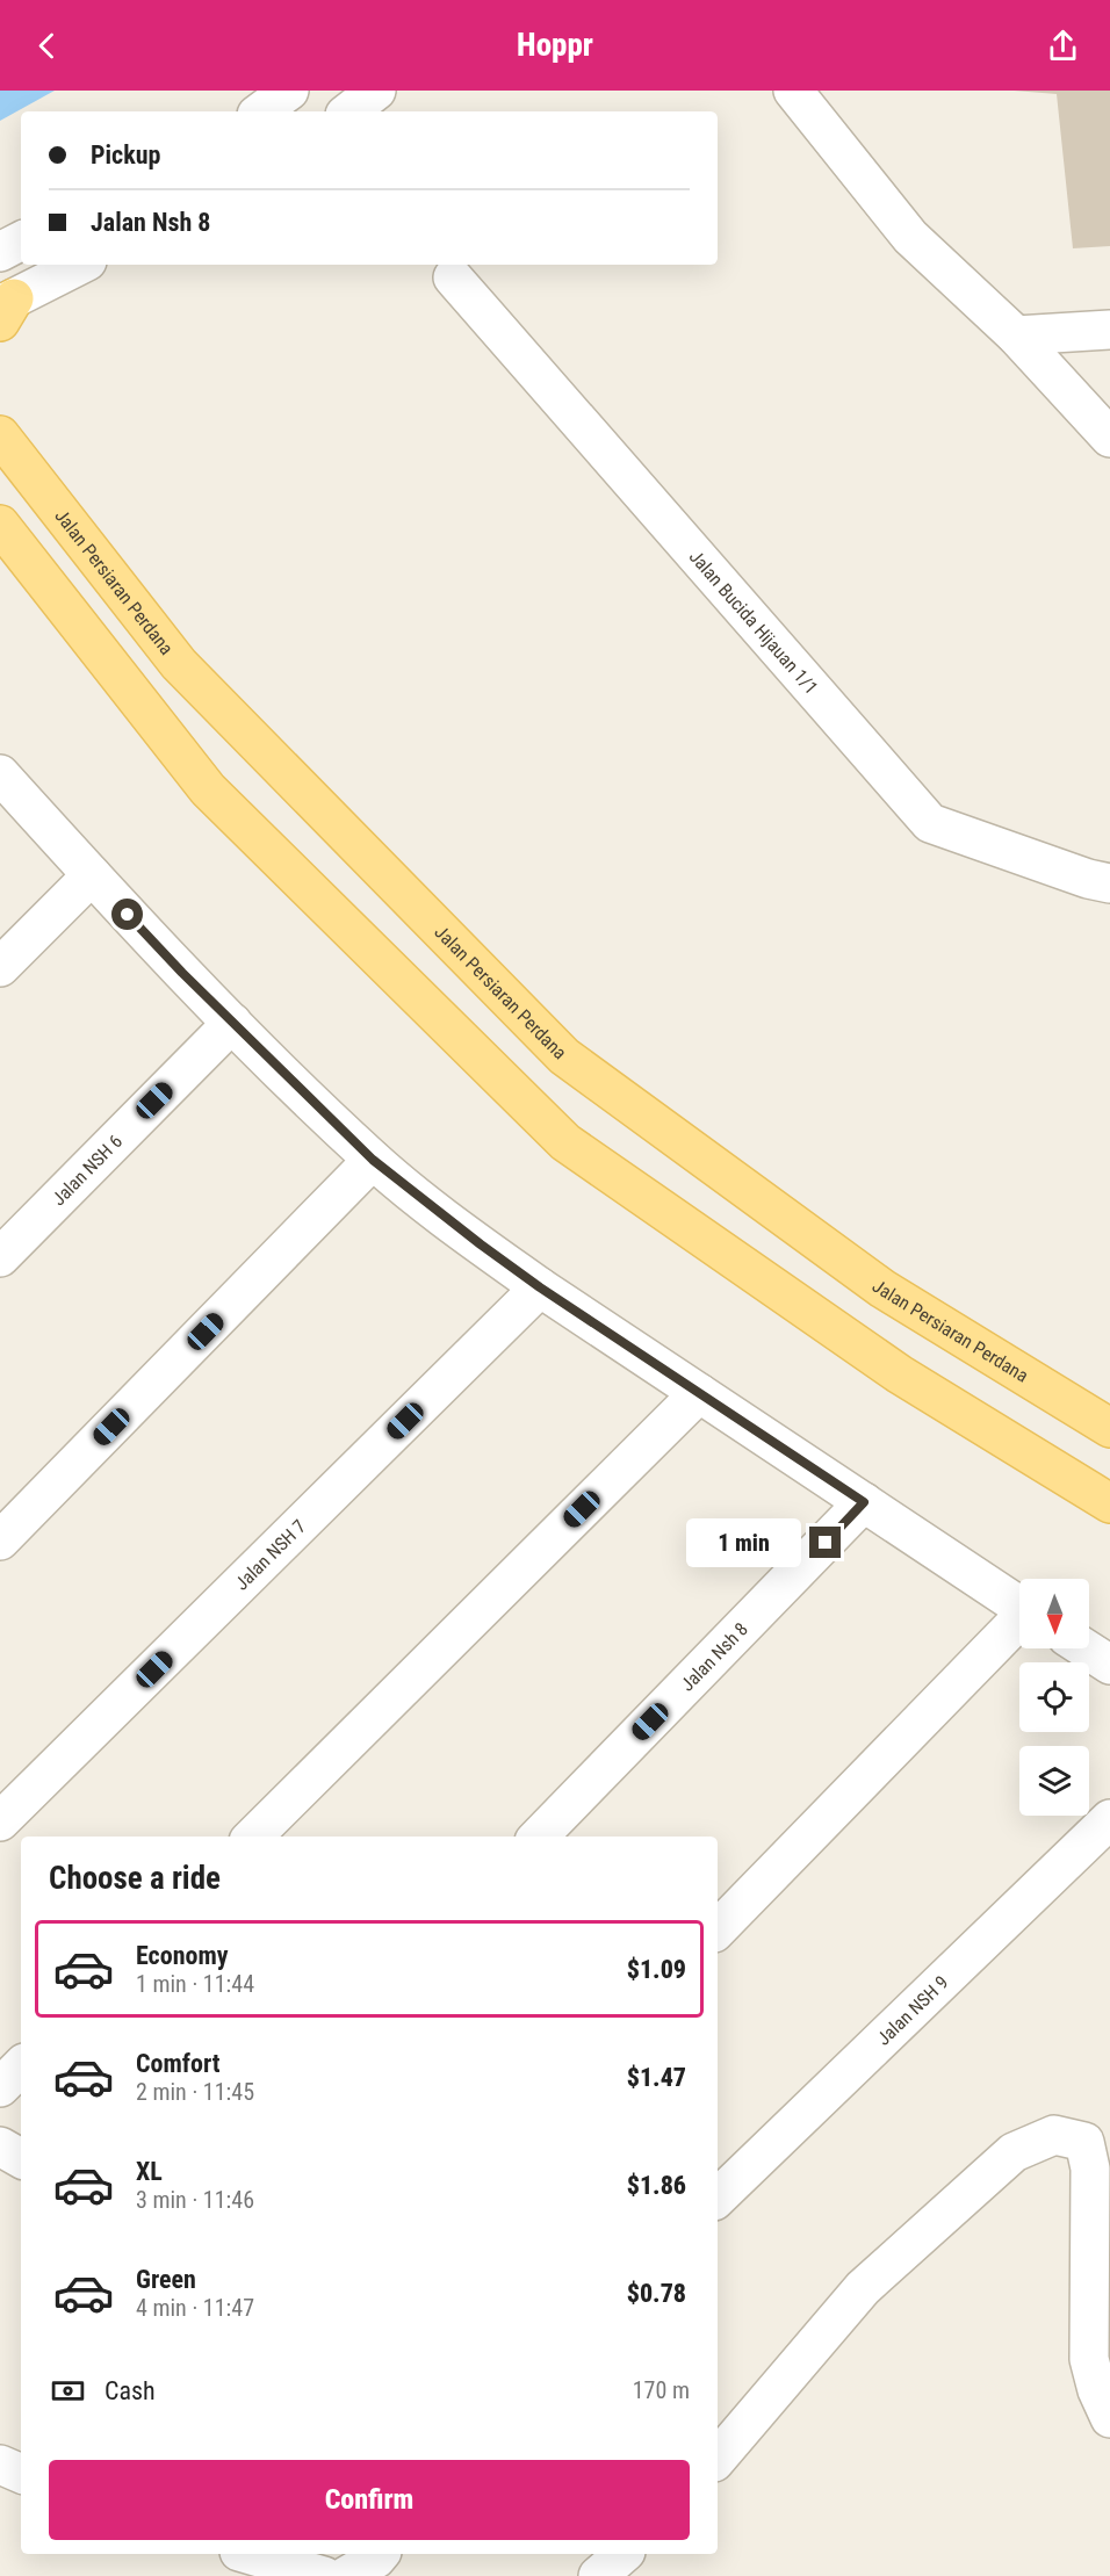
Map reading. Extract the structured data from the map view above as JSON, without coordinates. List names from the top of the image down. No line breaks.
{"streets":{"main road":["Jalan Persiaran Perdana"],"street":["Jalan Bucida Hijauan 1/1","Jalan NSH 6","Jalan NSH 7","Jalan Nsh 8","Jalan NSH 9"]},"north":"bottom","page":{"header":"Hoppr","banner":["Pickup","Jalan Nsh 8"],"bubble":"1 min","heading":"Choose a ride","list":[{"name":"Economy","note":"1 min · 11:44","value":"$1.09"},{"name":"Comfort","note":"2 min · 11:45","value":"$1.47"},{"name":"XL","note":"3 min · 11:46","value":"$1.86"},{"name":"Green","note":"4 min · 11:47","value":"$0.78"}],"pay":["Cash","170 m"],"buttons":"Confirm"}}
